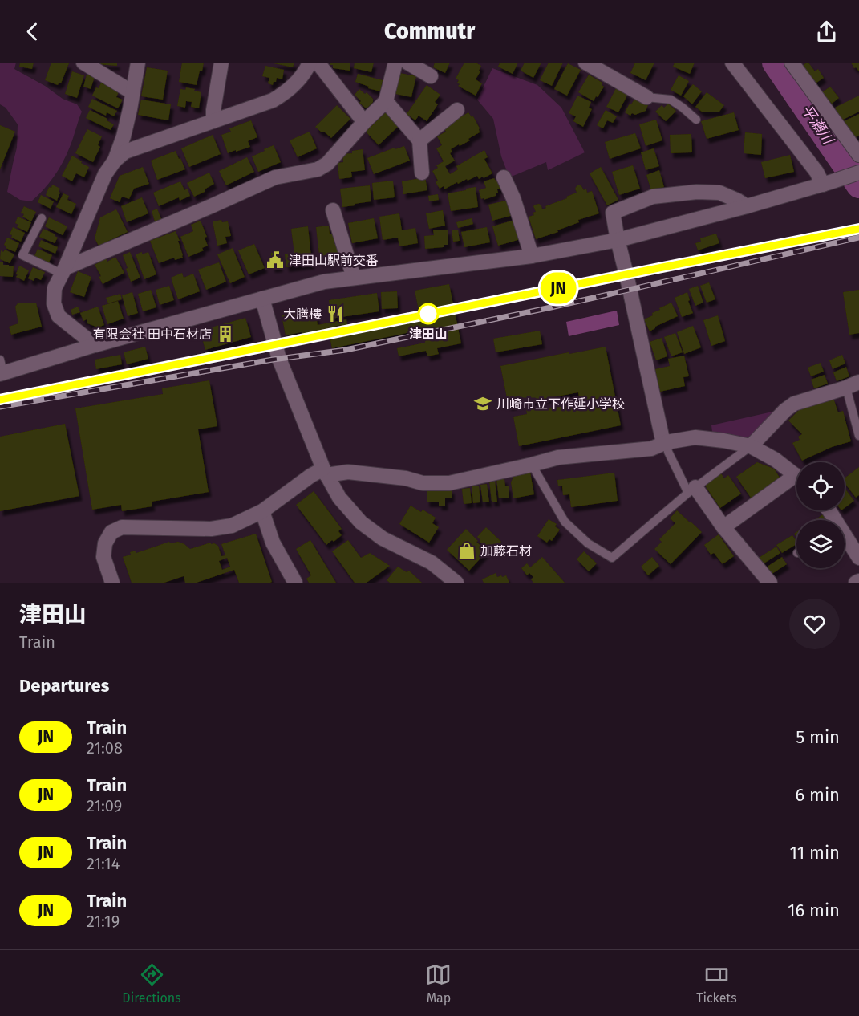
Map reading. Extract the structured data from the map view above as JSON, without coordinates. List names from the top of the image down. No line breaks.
{"water":["平瀬川"],"places":{"public building":["津田山駅前交番"],"restaurant":["大膳樓"],"other":["津田山"],"building":["有限会社 田中石材店"],"school or university":["川崎市立下作延小学校"],"shop":["加藤石材"]},"page":{"header":"Commutr","on_map":"JN","heading":[["津田山","Train"],"Departures"],"list":[{"mark":"JN","name":"Train","note":"21:08","value":"5 min"},{"mark":"JN","name":"Train","note":"21:09","value":"6 min"},{"mark":"JN","name":"Train","note":"21:14","value":"11 min"},{"mark":"JN","name":"Train","note":"21:19","value":"16 min"}],"tabs":["Directions","Map","Tickets"]}}
